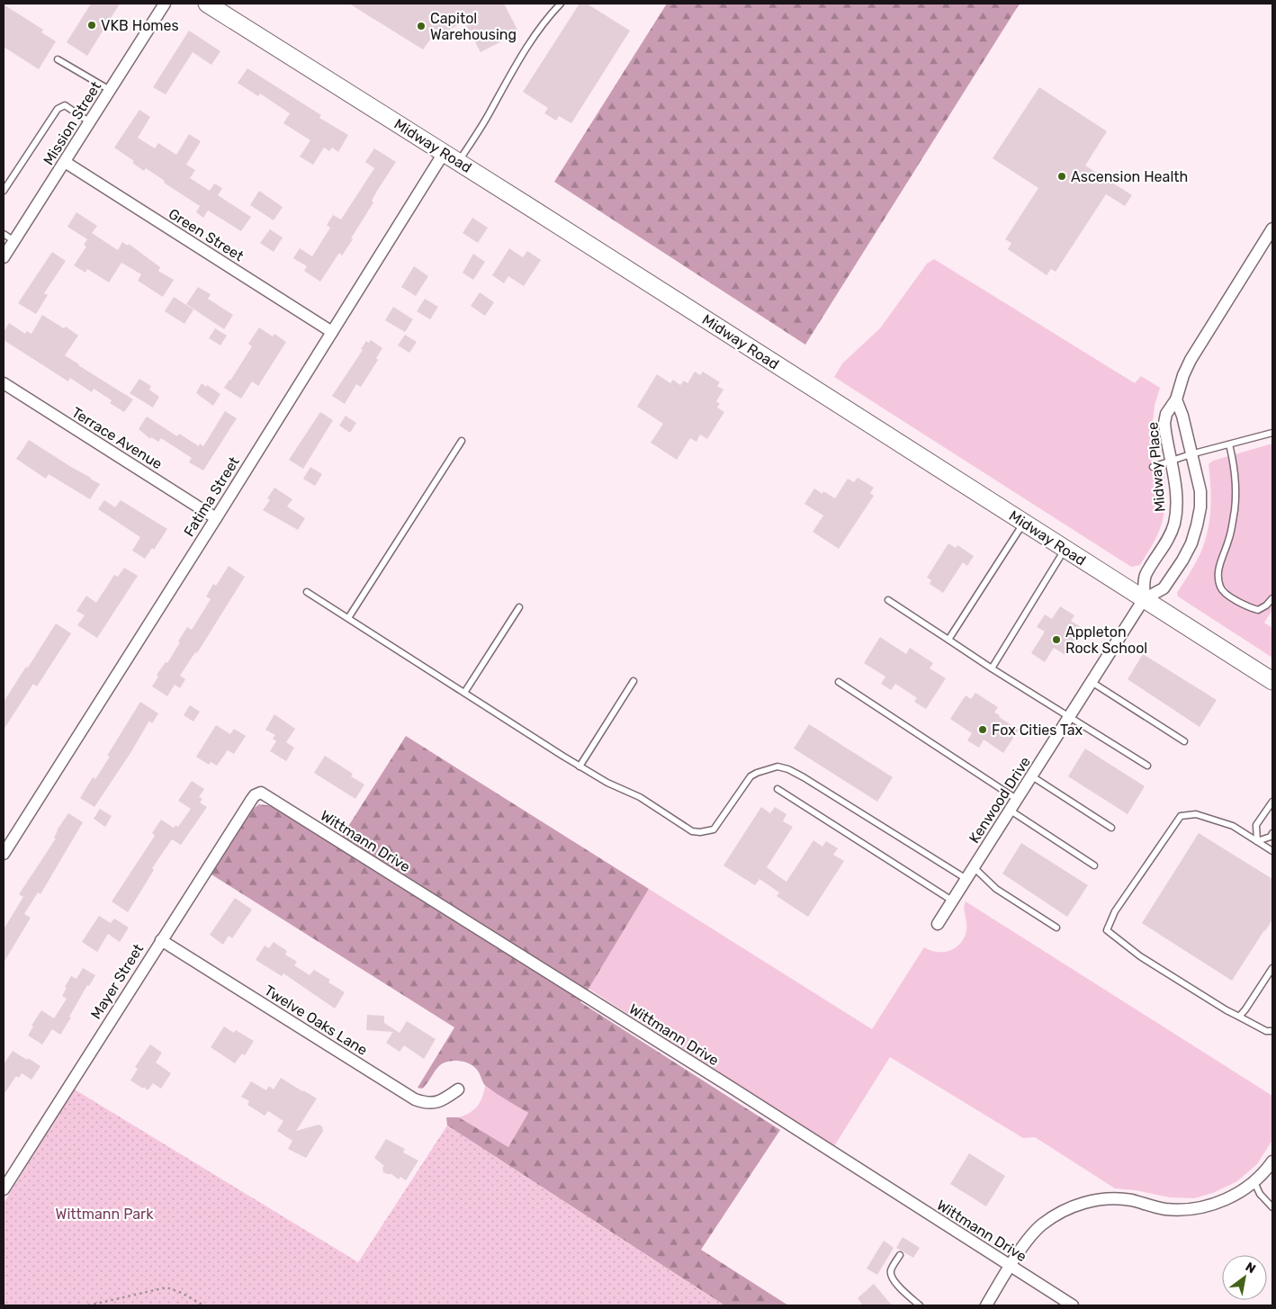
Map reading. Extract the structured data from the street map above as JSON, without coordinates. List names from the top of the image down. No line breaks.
{"streets":{"main road":["Midway Road"],"street":["Mission Street","Green Street","Terrace Avenue","Midway Place","Fatima Street","Kenwood Drive","Wittmann Drive","Mayer Street","Twelve Oaks Lane"]},"crossings":[["Mission Street","Green Street"],["Midway Road","Midway Place"],["Midway Road","Fatima Street"],["Midway Road","Kenwood Drive"],["Green Street","Fatima Street"],["Terrace Avenue","Fatima Street"],["Midway Place","Kenwood Drive"],["Wittmann Drive","Mayer Street"],["Mayer Street","Twelve Oaks Lane"]],"parks":["Wittmann Park"],"places":["VKB Homes","Capitol Warehousing","Ascension Health","Appleton Rock School","Fox Cities Tax"],"north":"top right"}
